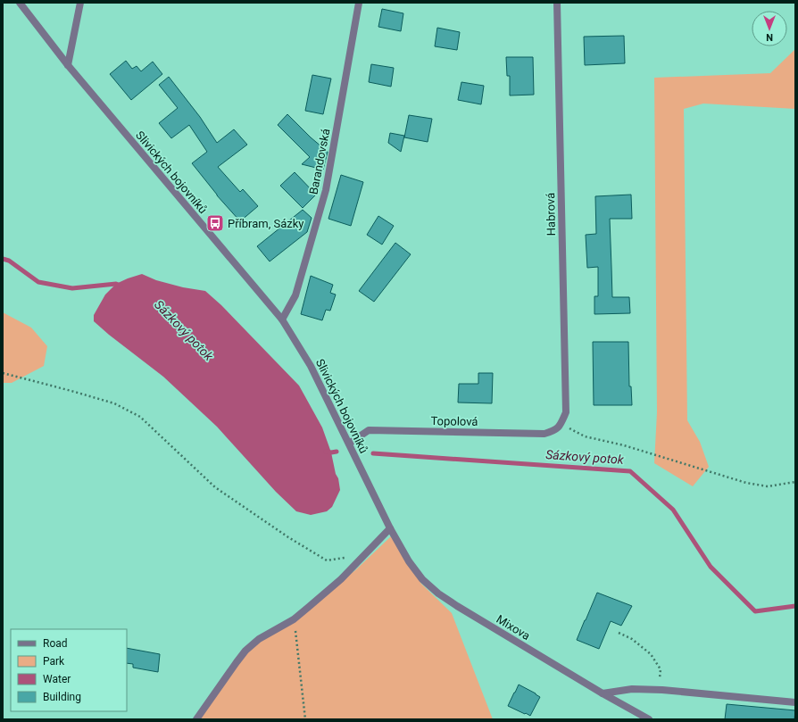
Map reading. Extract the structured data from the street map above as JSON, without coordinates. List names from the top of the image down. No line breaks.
{"streets":{"street":["Barandovská","Slivických bojovníků","Habrová","Topolová","Mixova"]},"crossings":[["Barandovská","Slivických bojovníků"],["Slivických bojovníků","Topolová"],["Slivických bojovníků","Mixova"],["Habrová","Topolová"]],"water":["Sázkový potok"],"places":{"bus stop":["Příbram, Sázky"]},"legend":["Road","Park","Water","Building"],"north":"bottom"}
